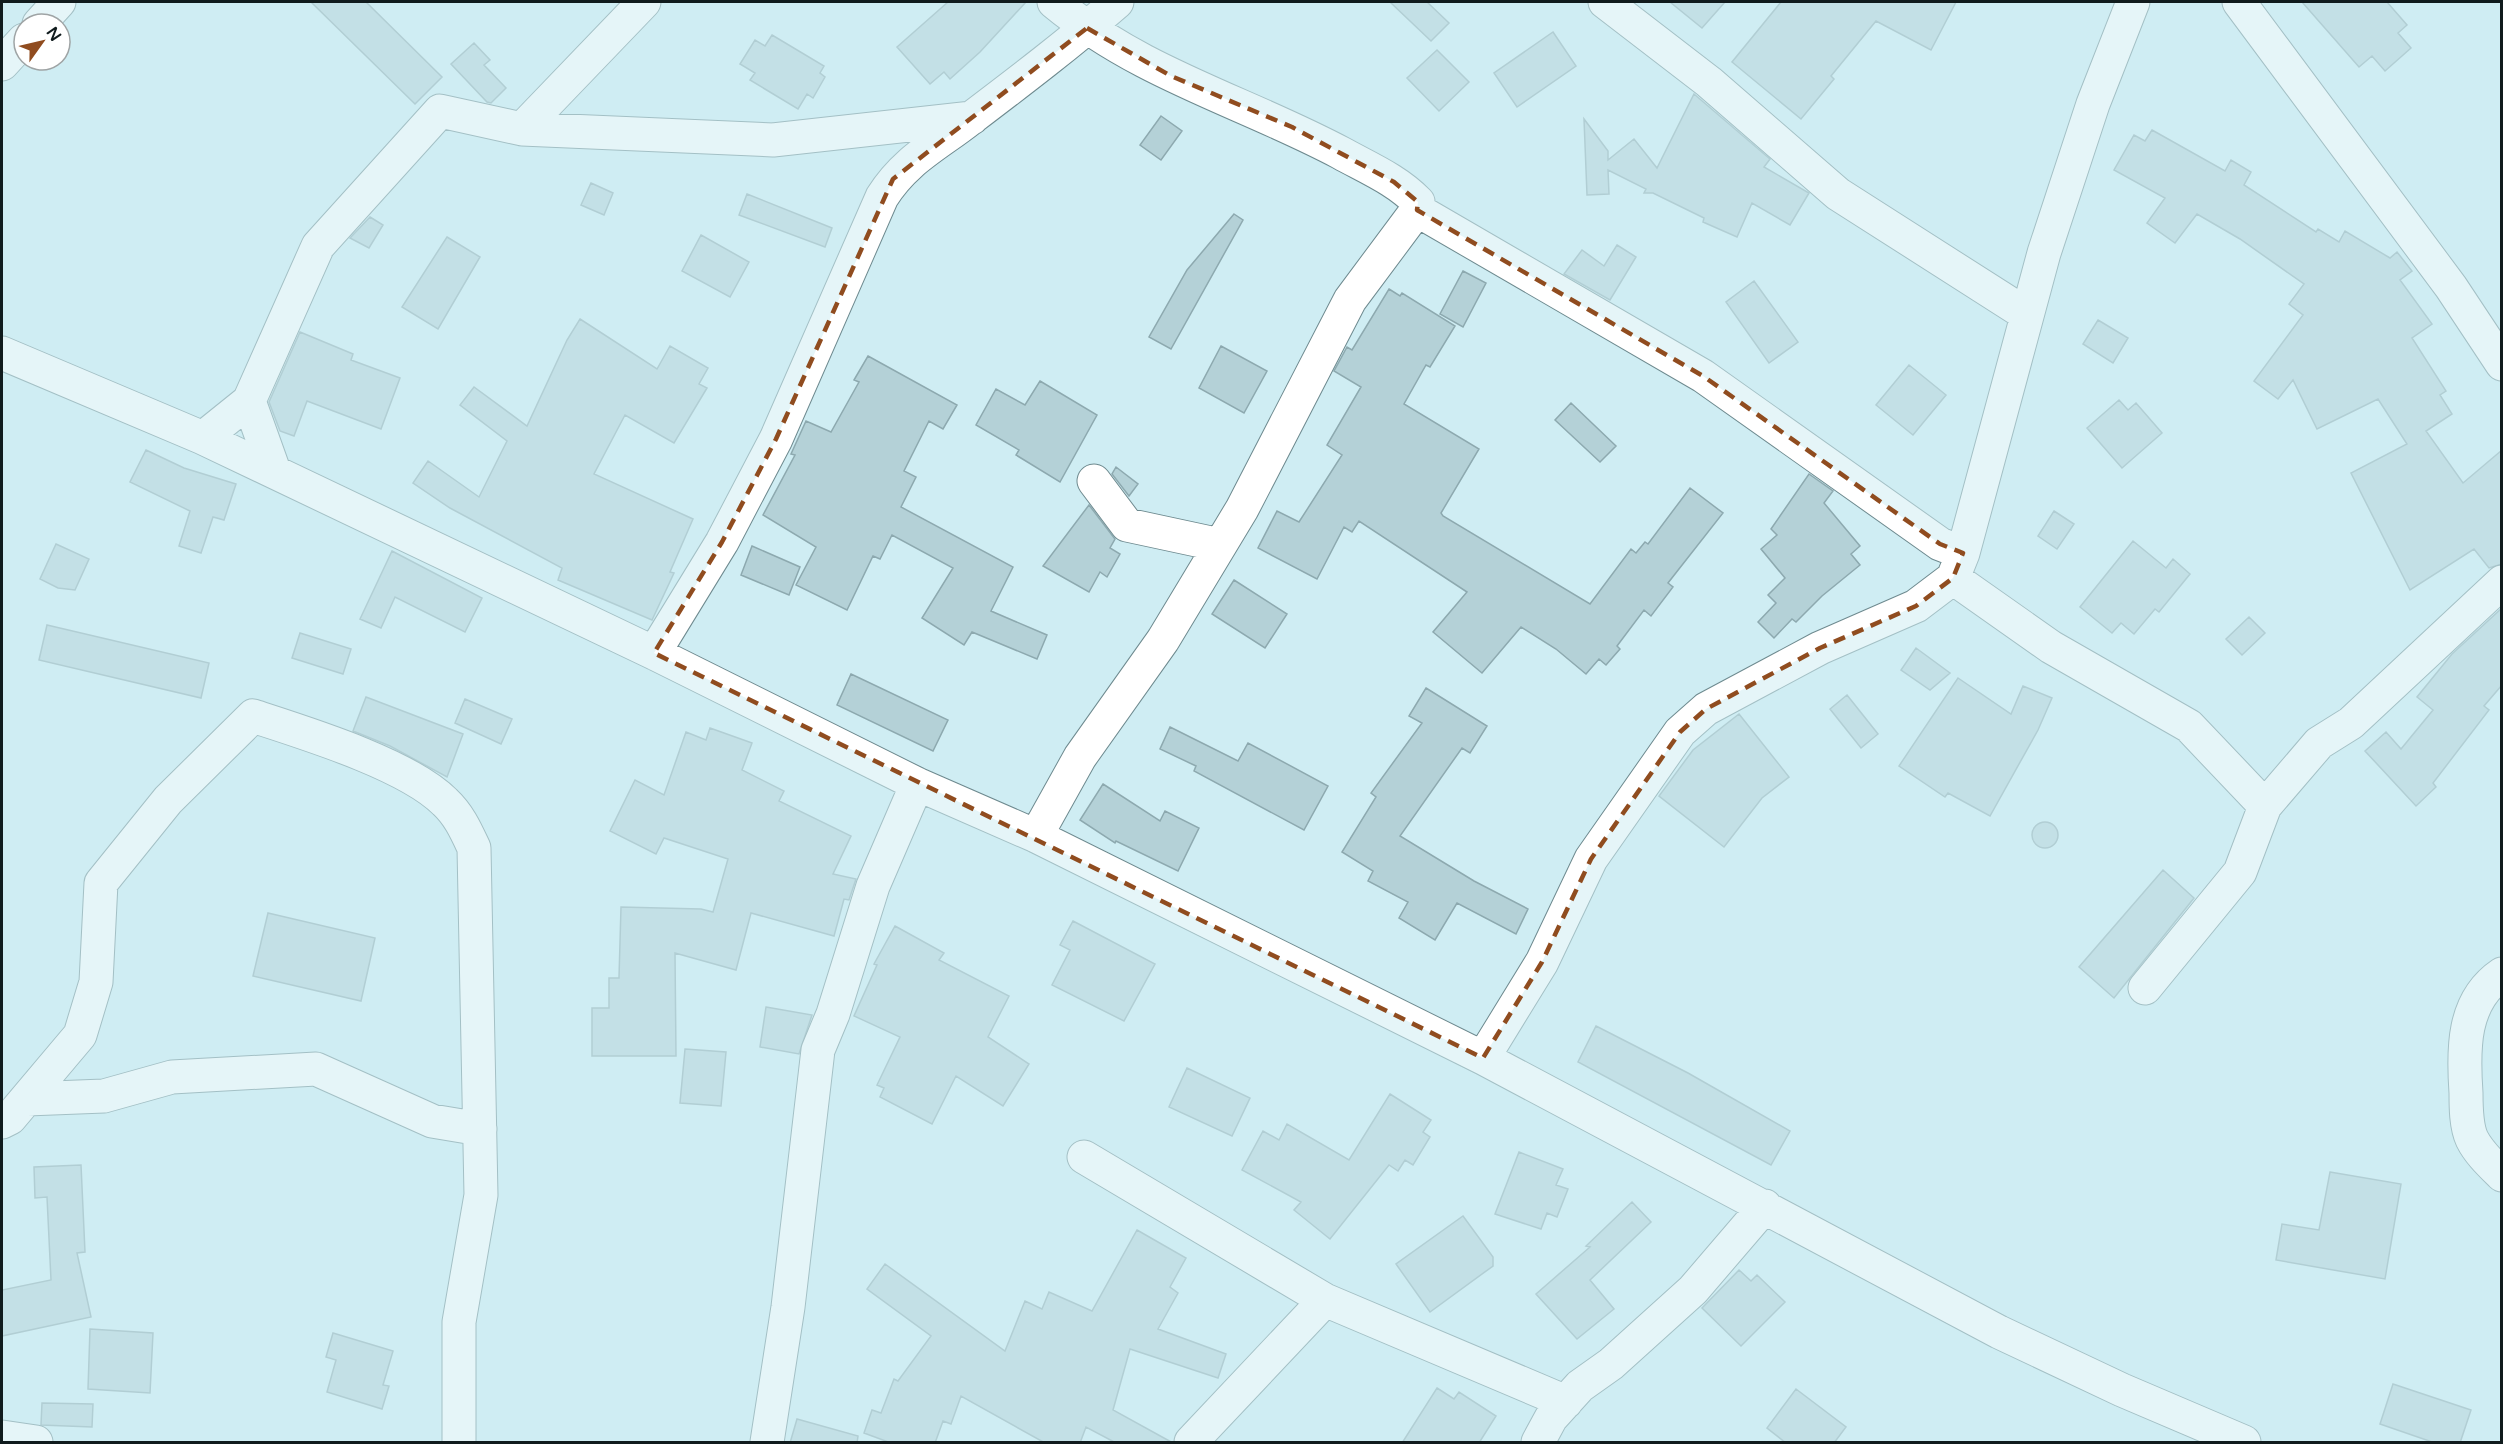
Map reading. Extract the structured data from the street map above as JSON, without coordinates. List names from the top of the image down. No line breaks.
{"north":"top right"}
